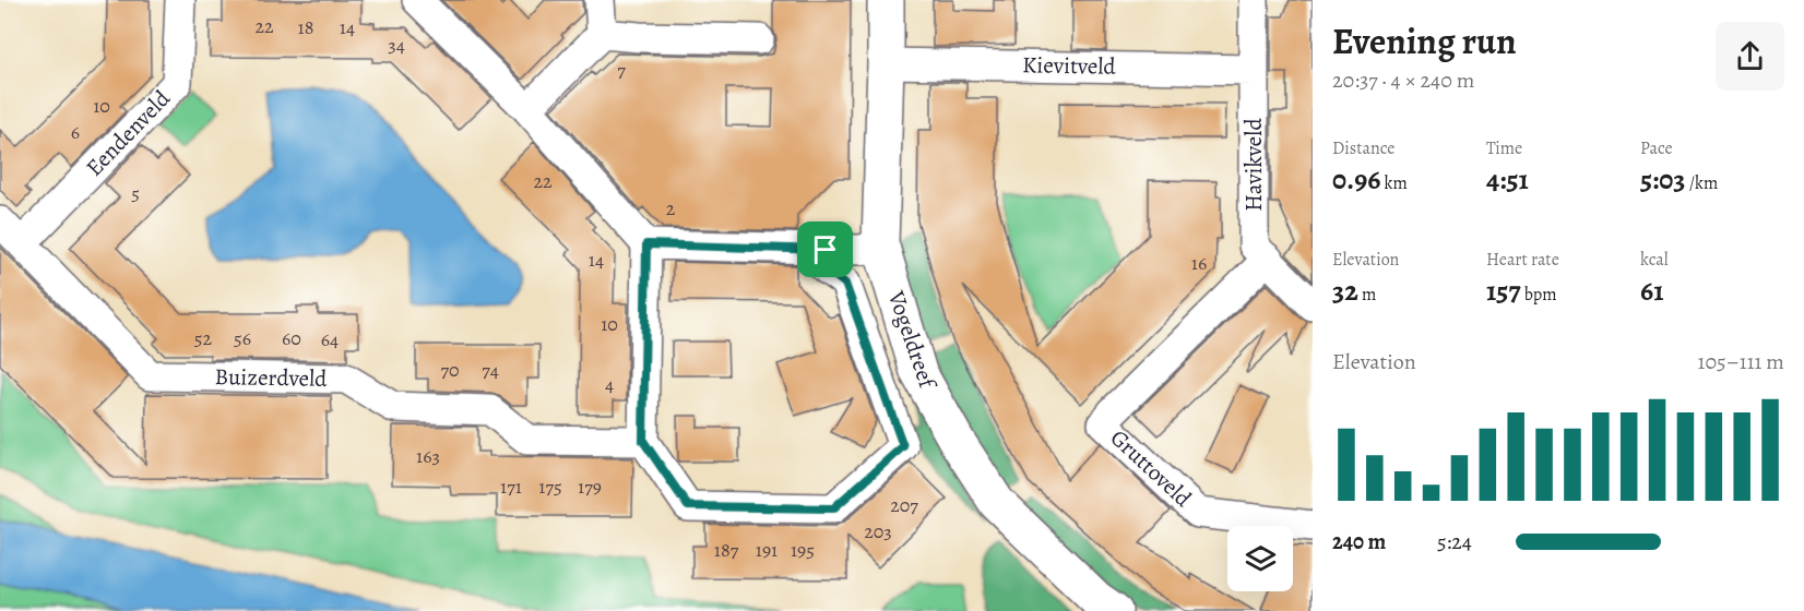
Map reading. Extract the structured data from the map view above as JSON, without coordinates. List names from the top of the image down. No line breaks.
{"streets":{"street":["Kievitveld","Eendenveld","Havikveld","Vogeldreef","Buizerdveld","Gruttoveld"]},"crossings":[["Kievitveld","Havikveld"],["Kievitveld","Vogeldreef"],["Eendenveld","Buizerdveld"],["Havikveld","Gruttoveld"]],"house_numbers":["22","18","14","34","7","10","6","22","5","2","14","16","10","52","56","60","64","70","74","4","163","171","175","179","207","203","187","191","195"],"page":{"heading":["Evening run","20:37 · 4 × 240 m"],"stats":[["Distance","0.96 km"],["Time","4:51"],["Pace","5:03 /km"],["Elevation","32 m"],["Heart rate","157 bpm"],["kcal","61"]],"chart":["Elevation","105–111 m"],"list":[{"name":"240 m","note":"5:24"}]}}
